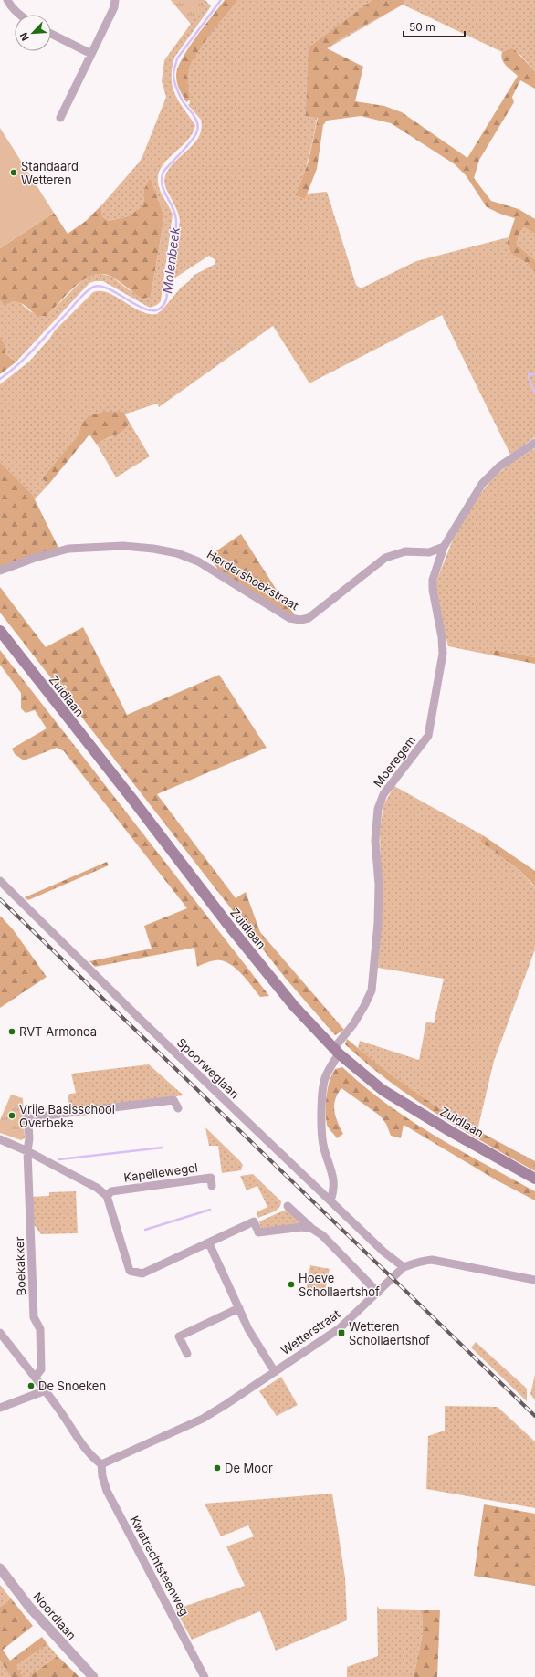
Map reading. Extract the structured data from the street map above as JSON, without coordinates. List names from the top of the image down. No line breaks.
{"streets":{"main road":["Zuidlaan"],"street":["Herdershoekstraat","Moeregem","Spoorweglaan","Kapellewegel","Boekakker","Wetterstraat","Kwatrechtsteenweg","Noordlaan"]},"crossings":[["Herdershoekstraat","Moeregem"],["Zuidlaan","Moeregem"],["Moeregem","Spoorweglaan"],["Spoorweglaan","Wetterstraat"],["Wetterstraat","Kwatrechtsteenweg"]],"water":["Molenbeek"],"places":{"other":["Standaard Wetteren","RVT Armonea","Vrije Basisschool Overbeke","Hoeve Schollaertshof","De Snoeken","De Moor"],"transit":["Wetteren Schollaertshof"]},"scale_bar":"50 m","north":"bottom left"}
